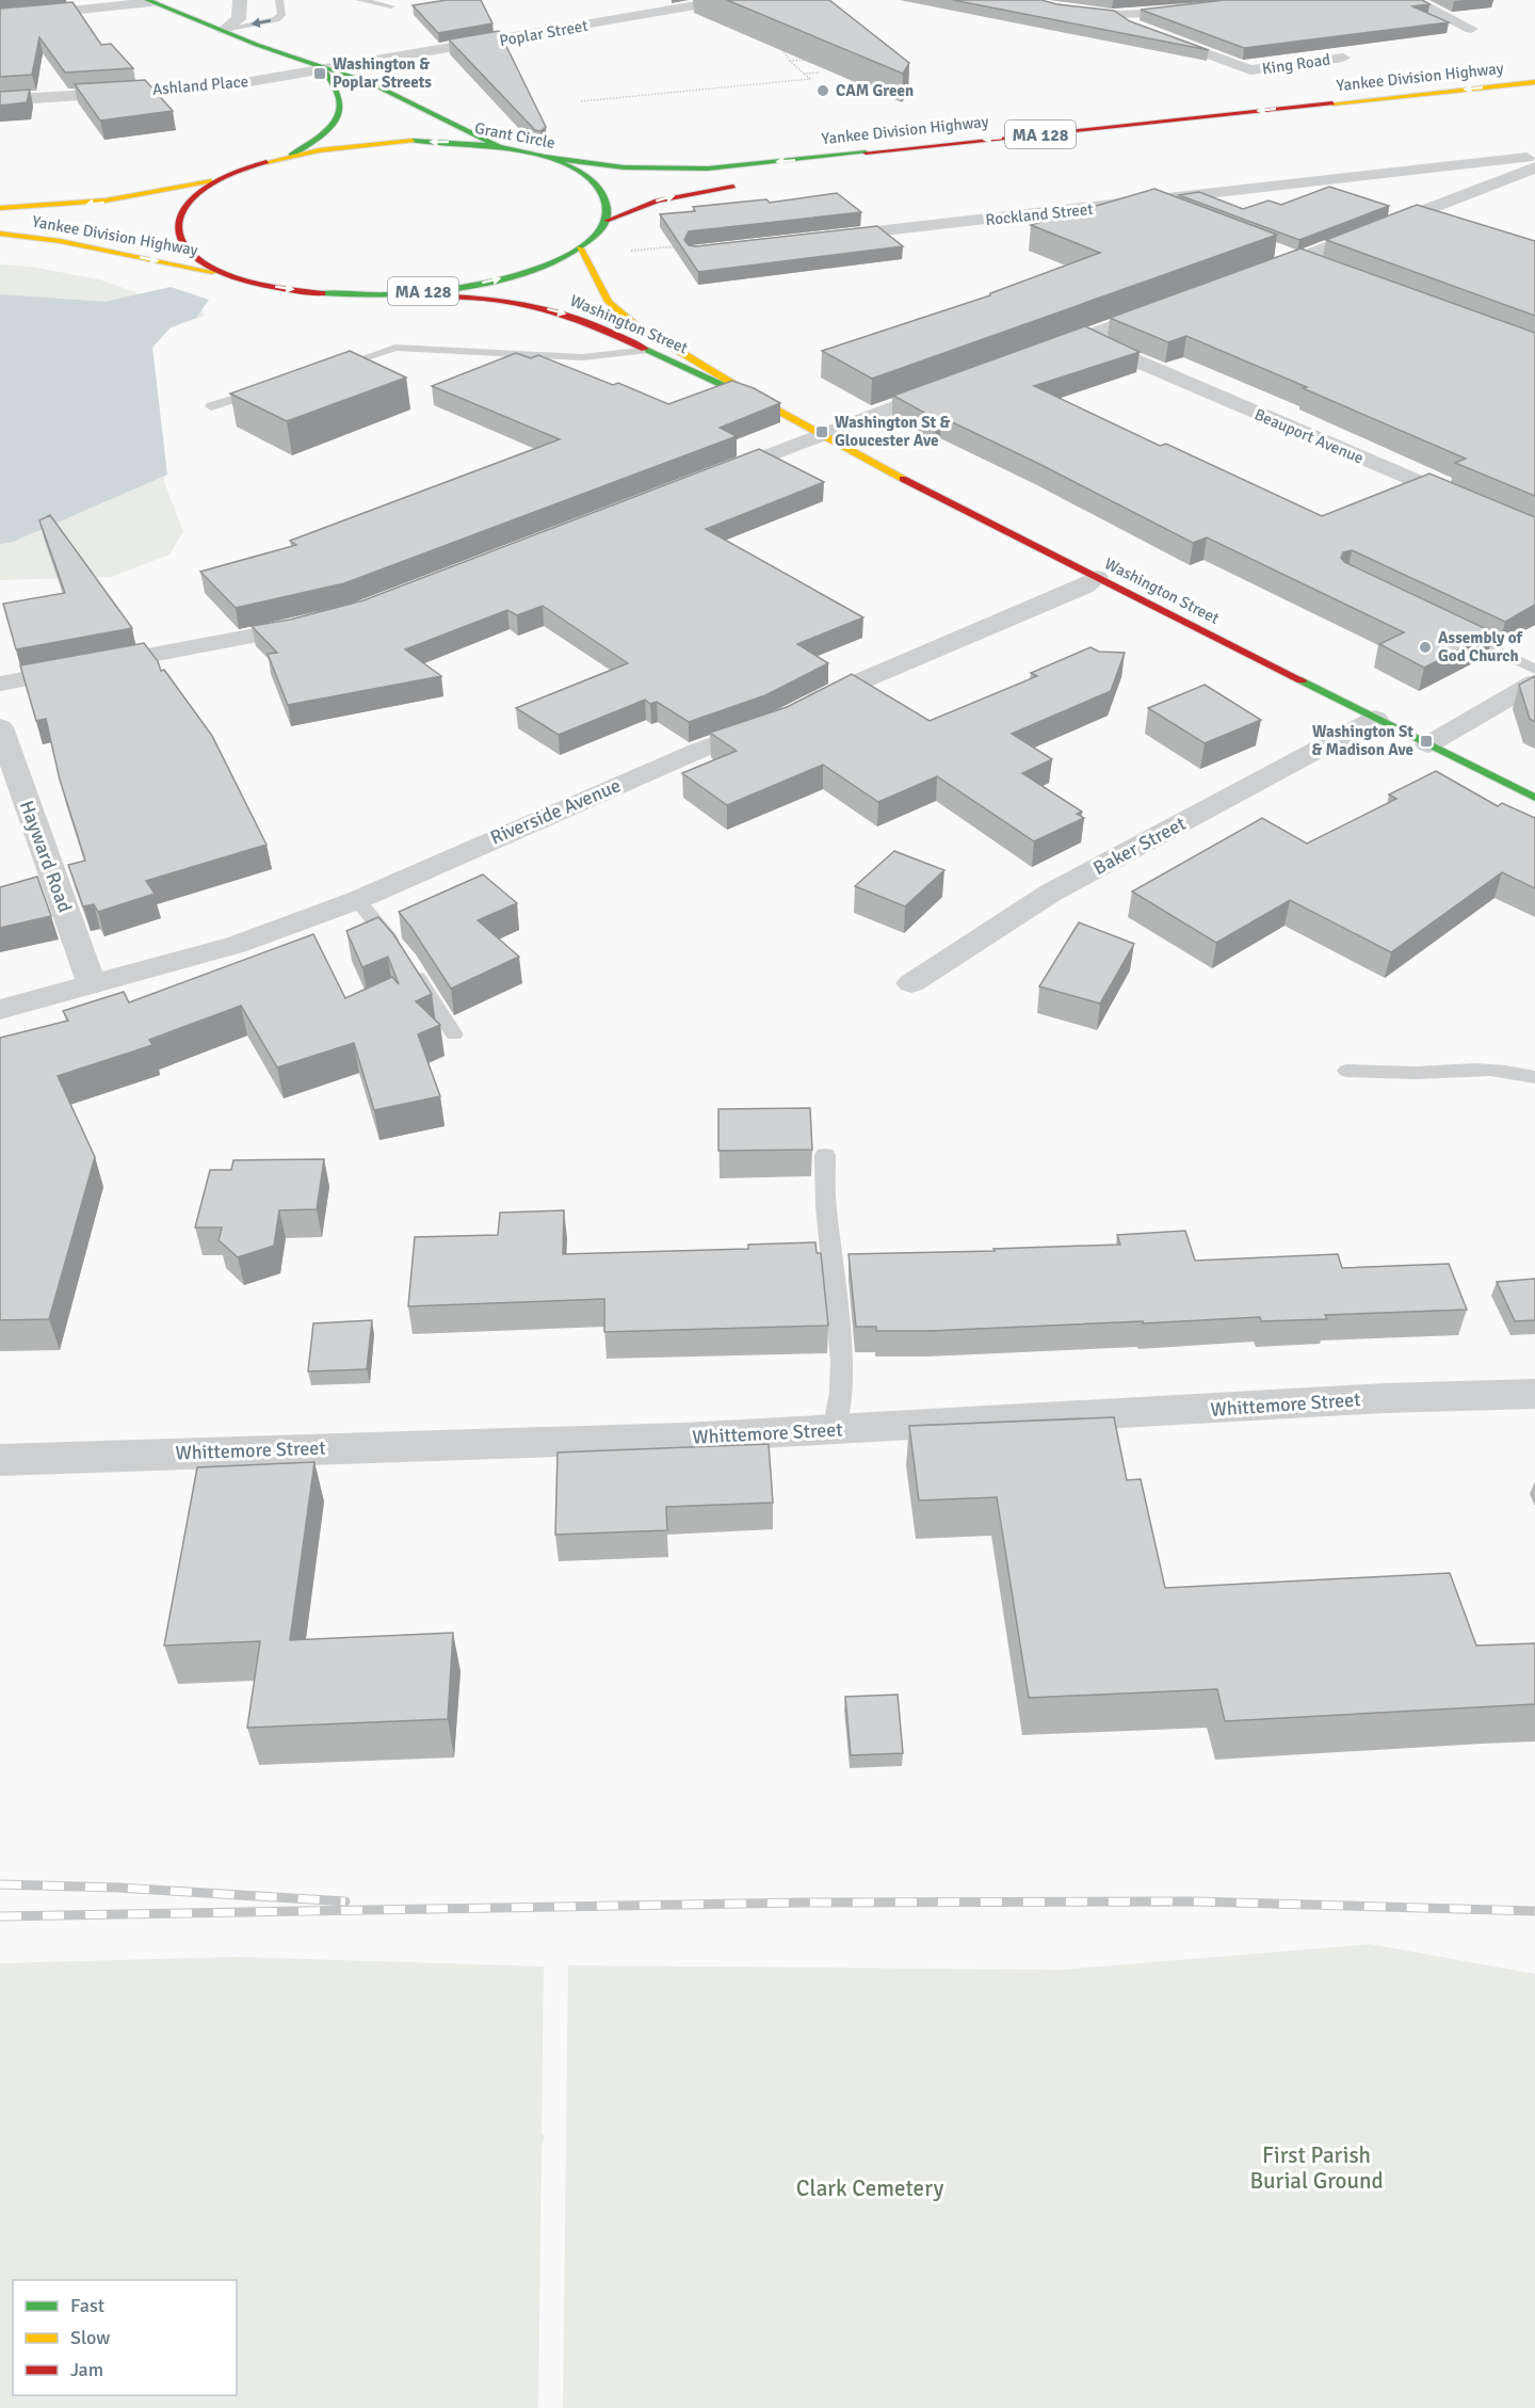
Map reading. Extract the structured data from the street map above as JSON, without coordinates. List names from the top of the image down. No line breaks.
{"streets":{"main road":["Yankee Division Highway","MA 128","Grant Circle","Washington Street"],"street":["Poplar Street","King Road","Ashland Place","Rockland Street","Beauport Avenue","Riverside Avenue","Baker Street","Hayward Road","Whittemore Street"]},"crossings":[["Poplar Street","Ashland Place"],["Yankee Division Highway","Grant Circle"],["MA 128","Grant Circle"],["Grant Circle","Washington Street"],["Washington Street","Riverside Avenue"],["Washington Street","Baker Street"],["Riverside Avenue","Hayward Road"]],"parks":["First Parish Burial Ground","Clark Cemetery"],"places":{"transit":["Washington & Poplar Streets","Washington St & Gloucester Ave","Washington St & Madison Ave"],"other":["CAM Green","Assembly of God Church"]},"legend":["Fast","Slow","Jam"]}
